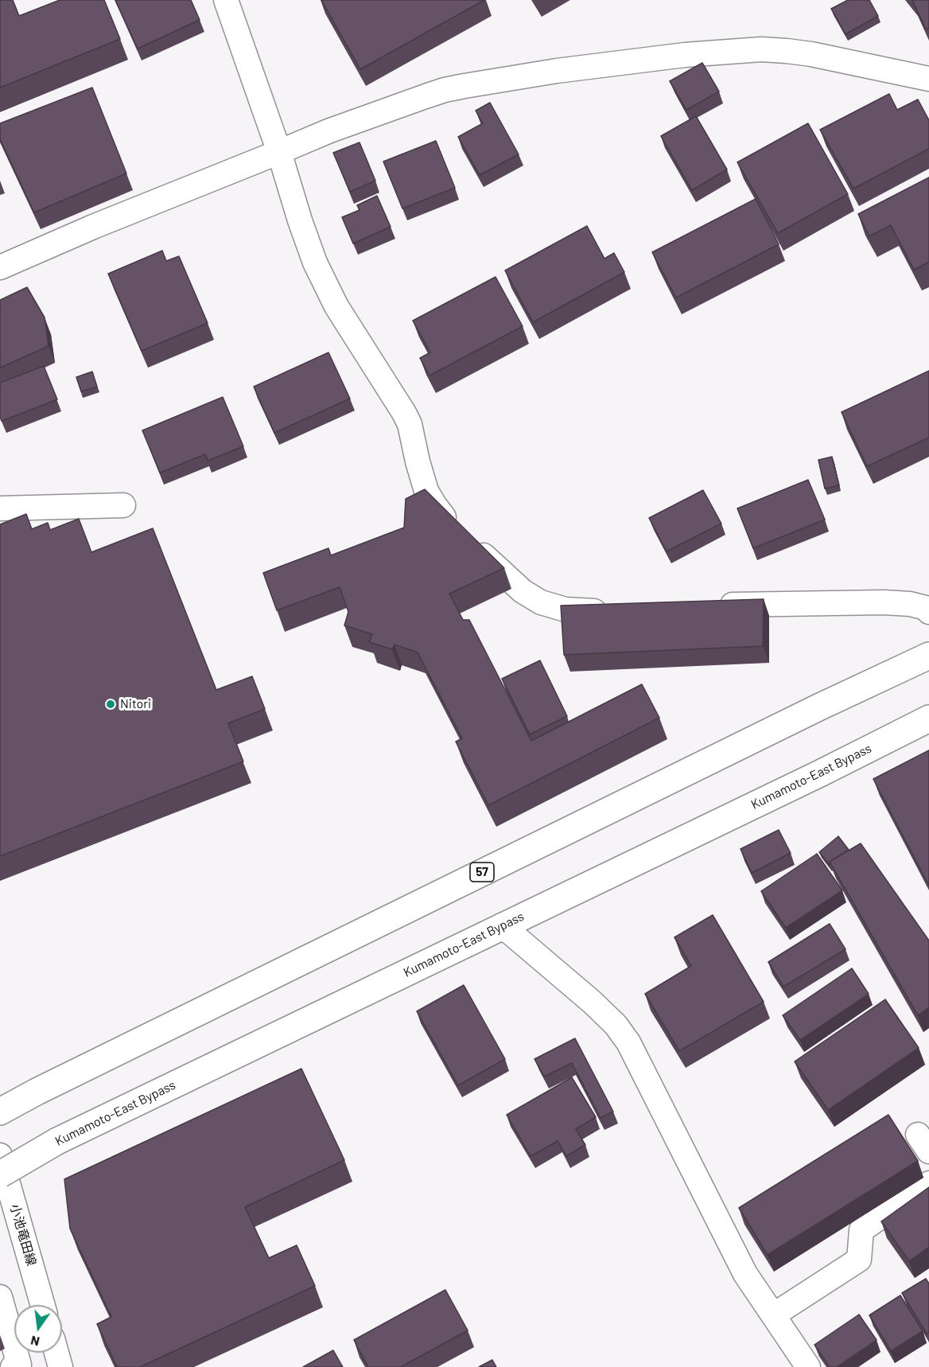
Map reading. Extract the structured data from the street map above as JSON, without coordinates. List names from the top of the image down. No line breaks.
{"streets":{"highway":["Kumamoto-East Bypass","57"],"street":["小池竜田線"]},"places":["Nitori"],"north":"bottom"}
